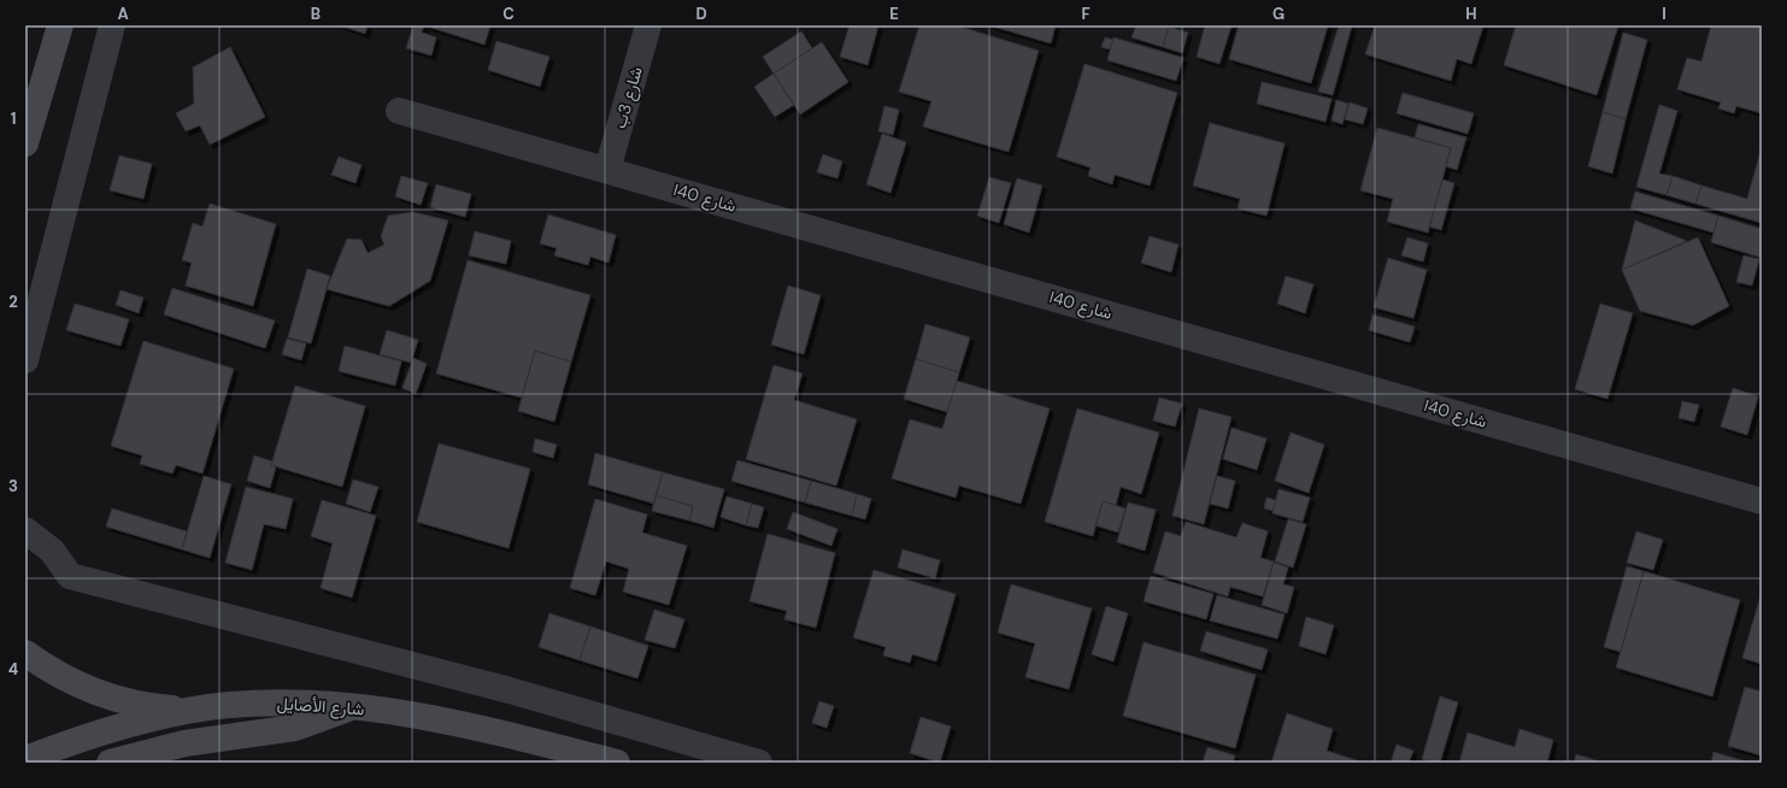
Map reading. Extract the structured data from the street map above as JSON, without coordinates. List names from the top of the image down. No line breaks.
{"streets":{"street":["شارع 3ب","شارع 40ا","شارع الأصايل"]},"crossings":[["شارع 3ب","شارع 40ا"]],"grid":{"columns":["A","B","C","D","E","F","G","H","I"],"rows":["1","2","3","4"]}}
